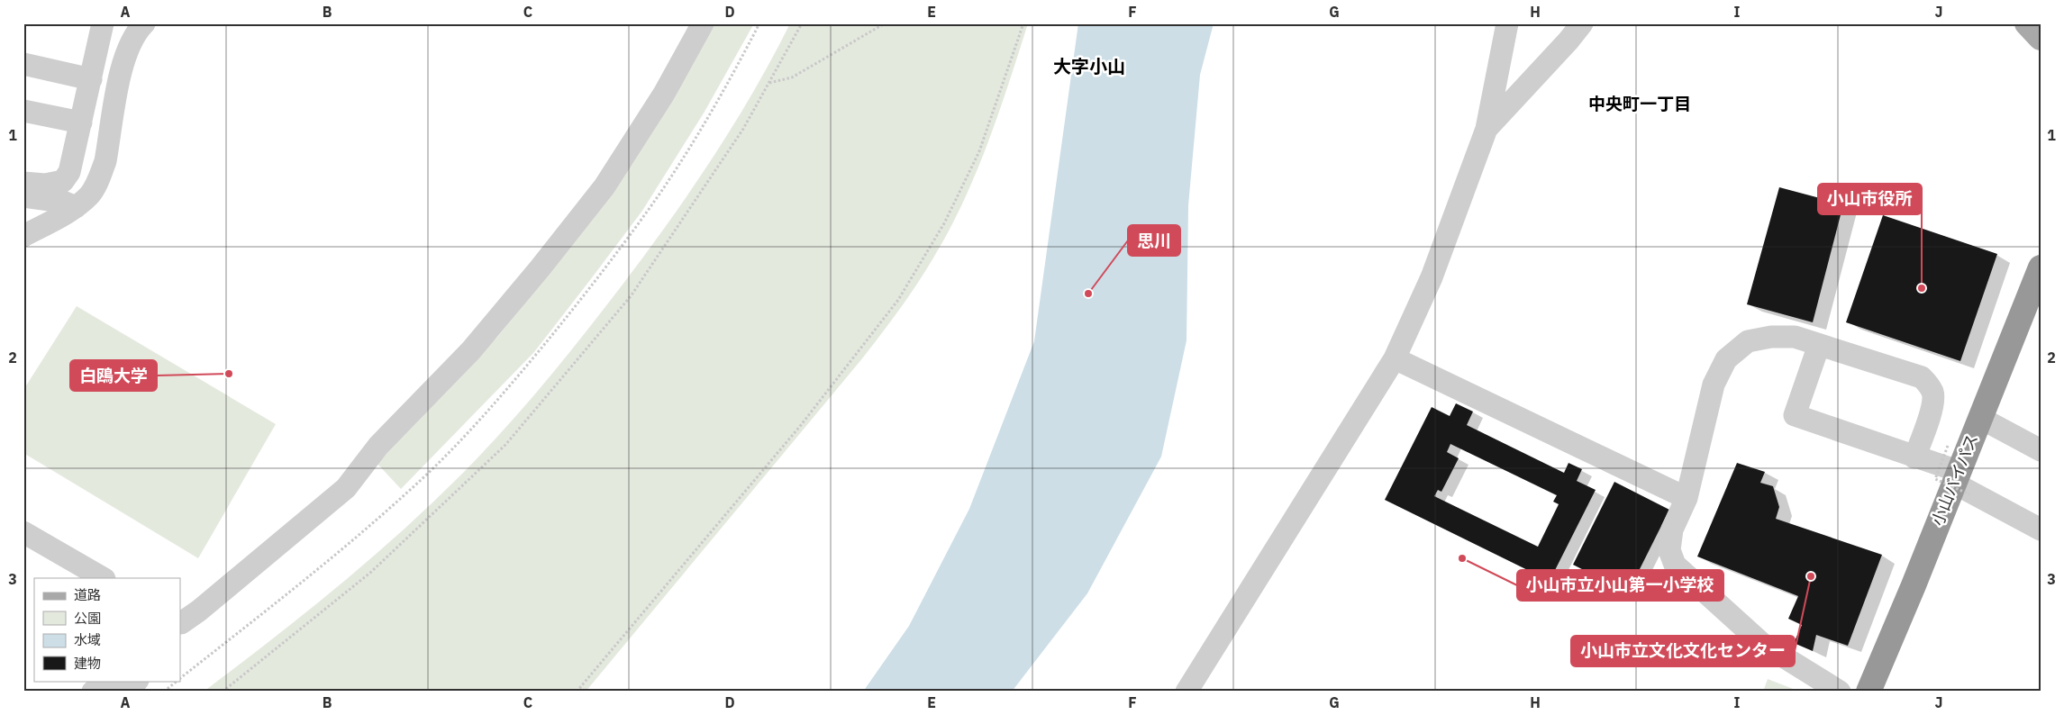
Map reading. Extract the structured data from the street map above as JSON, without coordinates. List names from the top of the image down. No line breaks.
{"streets":{"highway":["小山バイパス"]},"districts":["大字小山","中央町一丁目"],"places":["小山市役所","思川","白鴎大学","小山市立小山第一小学校","小山市立文化文化センター"],"legend":["道路","公園","水域","建物"],"grid":{"columns":["A","B","C","D","E","F","G","H","I","J"],"rows":["1","2","3"]}}
